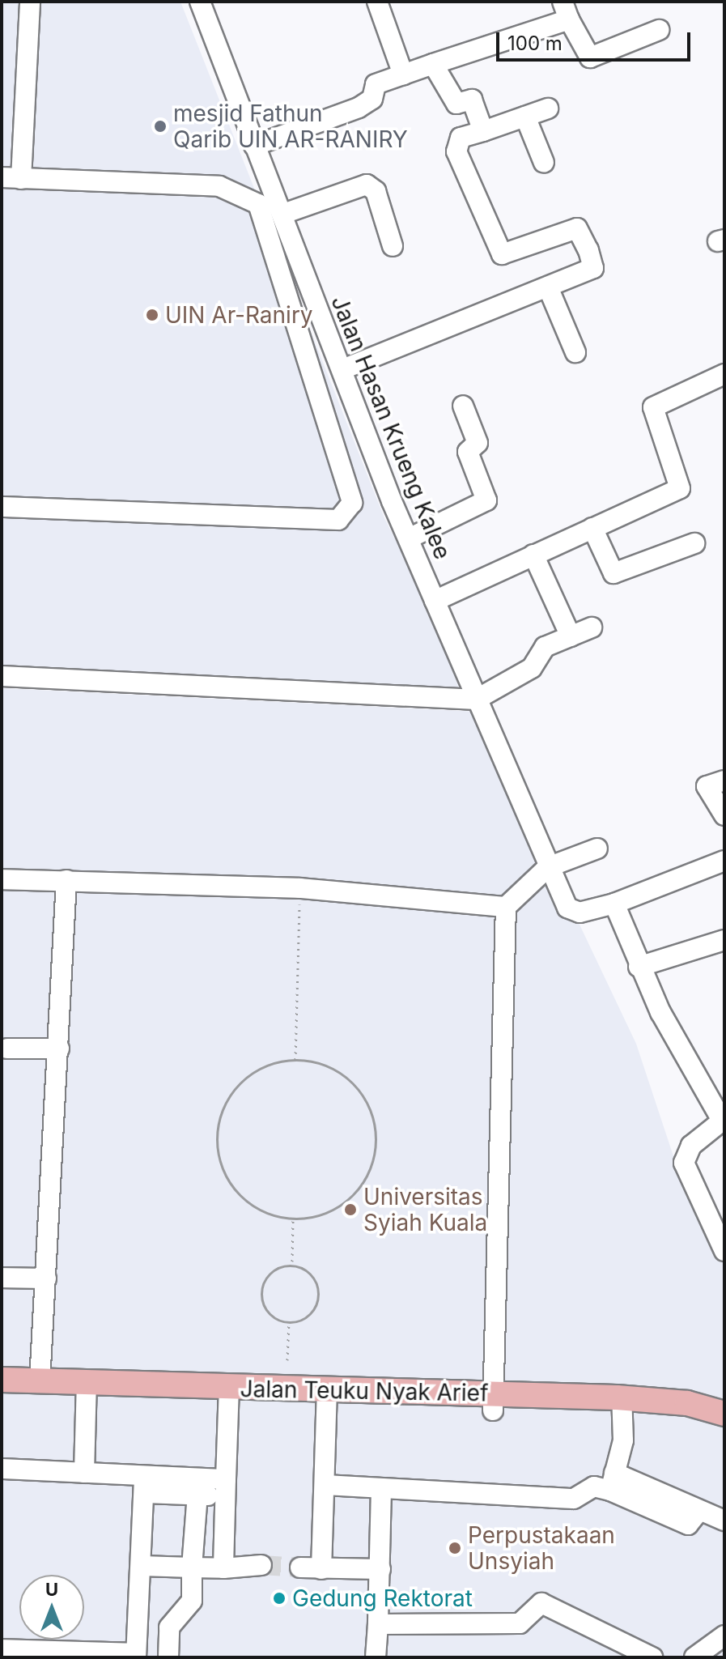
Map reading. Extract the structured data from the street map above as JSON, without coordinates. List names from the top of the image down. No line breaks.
{"streets":{"main road":["Jalan Teuku Nyak Arief"],"street":["Jalan Hasan Krueng Kalee"]},"places":["mesjid Fathun Qarib UIN AR-RANIRY","UIN Ar-Raniry","Universitas Syiah Kuala","Perpustakaan Unsyiah","Gedung Rektorat"],"scale_bar":"100 m","north":"top"}
